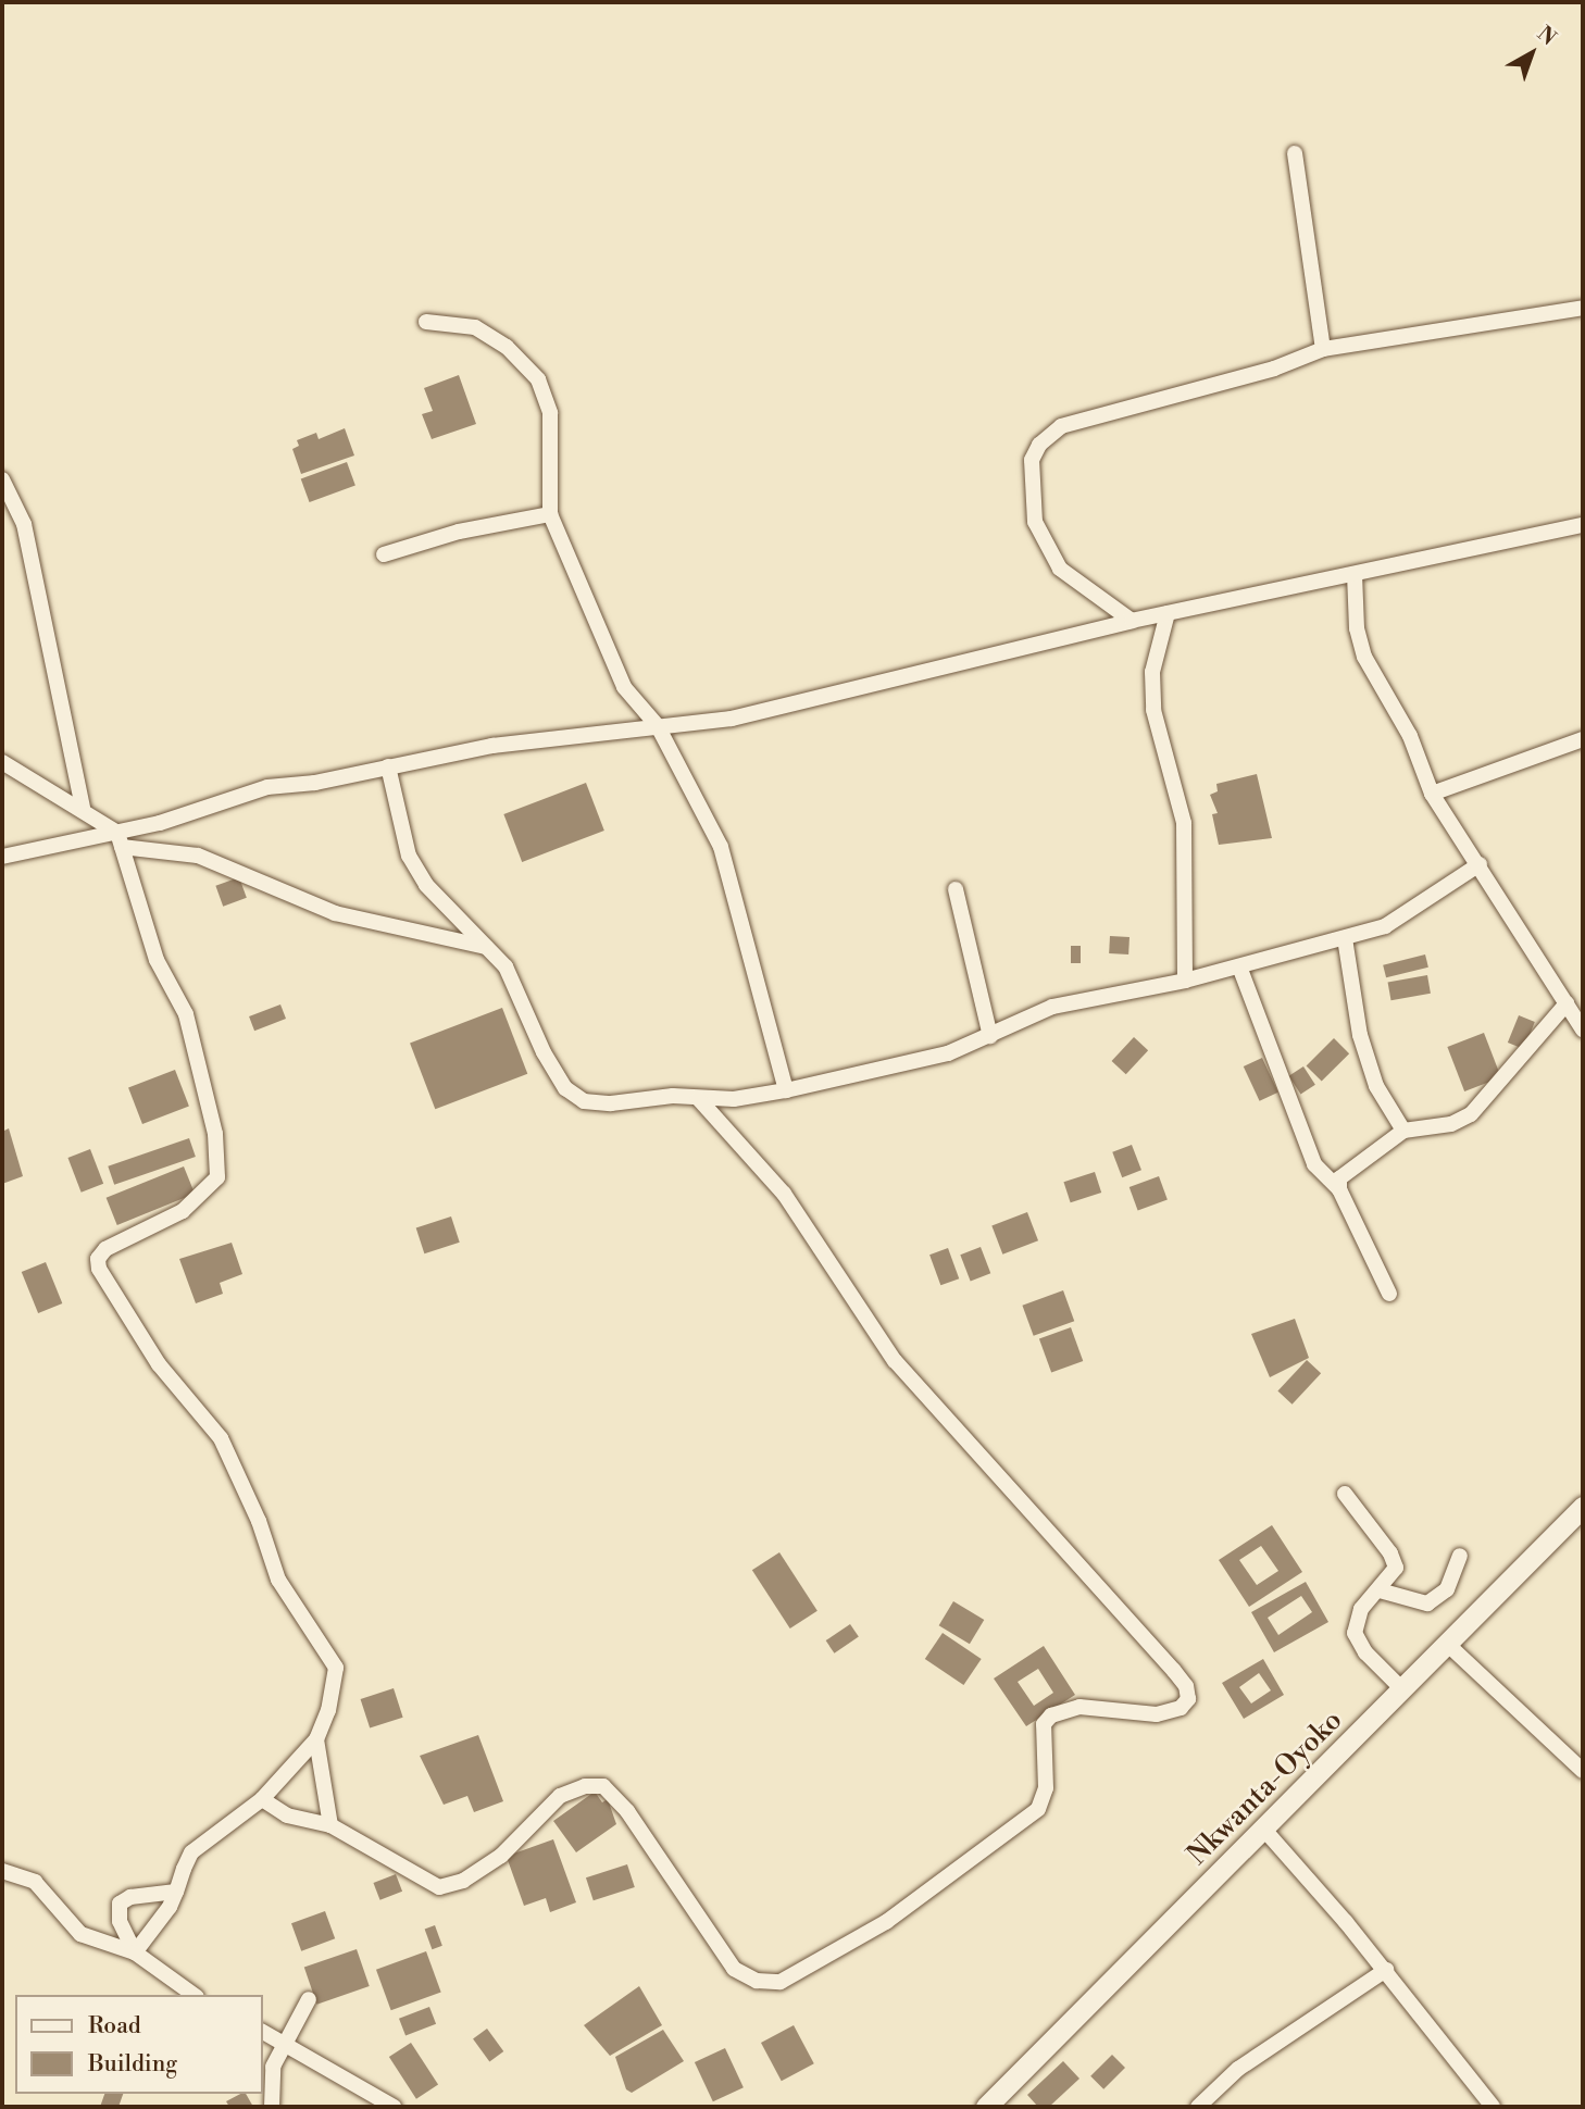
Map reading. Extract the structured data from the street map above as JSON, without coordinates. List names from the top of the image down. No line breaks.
{"streets":{"street":["Nkwanta-Oyoko"]},"legend":["Road","Building"],"north":"top right"}
